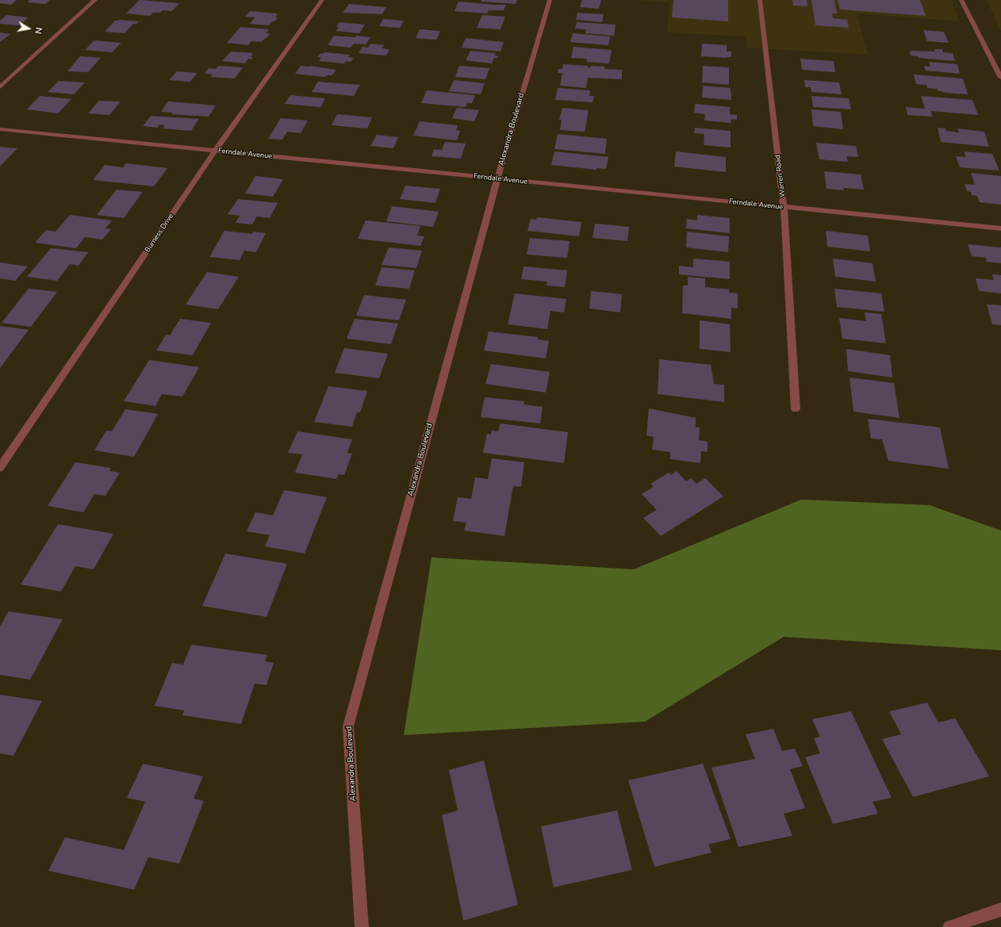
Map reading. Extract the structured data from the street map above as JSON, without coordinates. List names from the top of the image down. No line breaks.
{"streets":{"street":["Alexandra Boulevard","Ferndale Avenue","Warren Road","Burness Drive"]},"crossings":[["Alexandra Boulevard","Ferndale Avenue"],["Ferndale Avenue","Warren Road"],["Ferndale Avenue","Burness Drive"]],"north":"right"}
